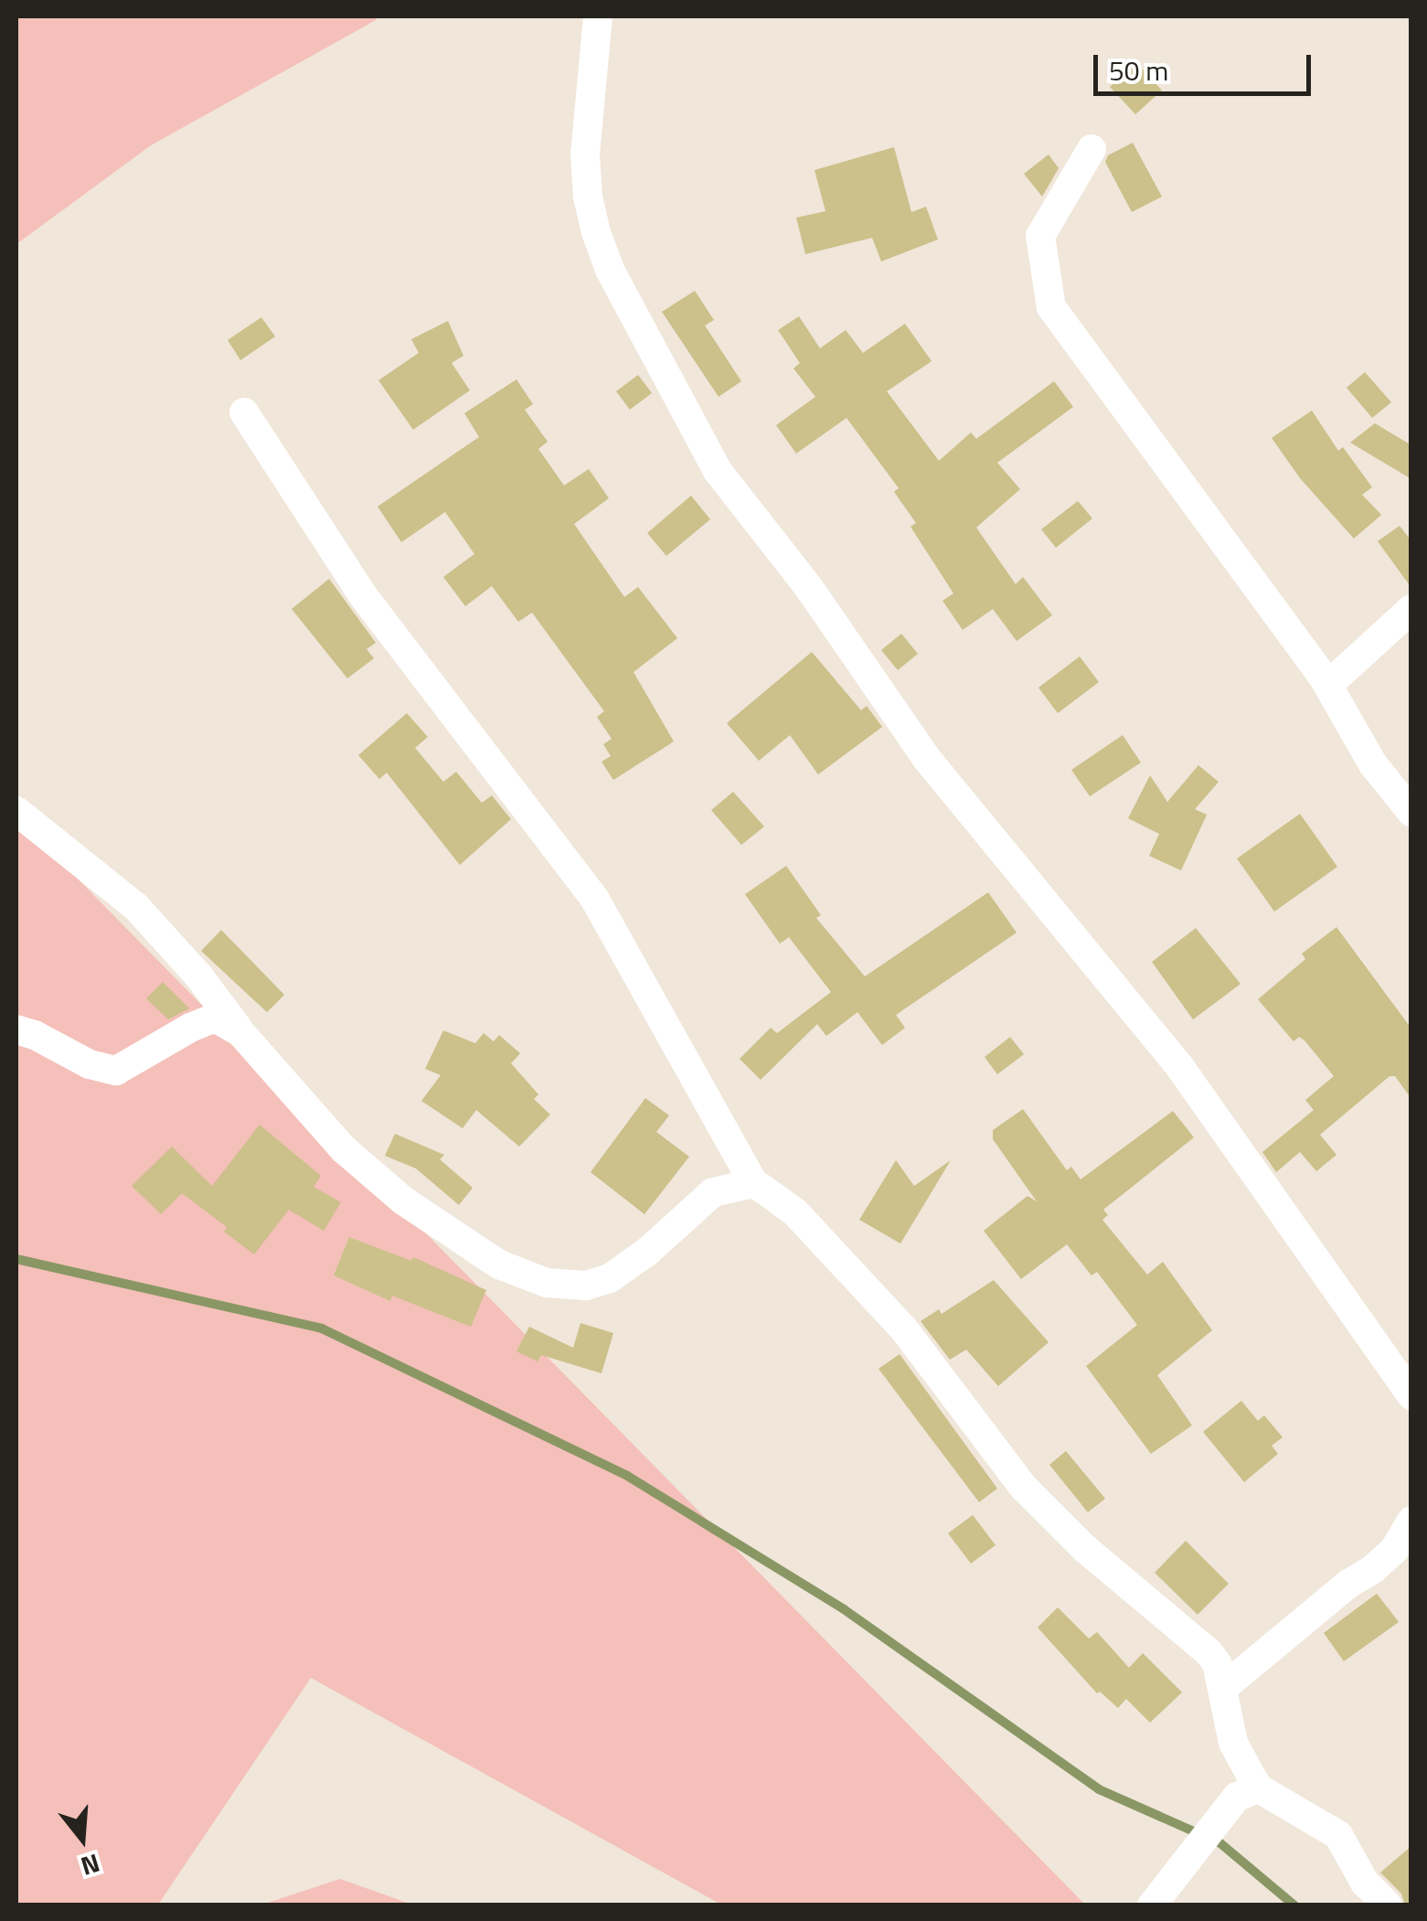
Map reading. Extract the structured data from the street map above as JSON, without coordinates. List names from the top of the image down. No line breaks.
{"scale_bar":"50 m","north":"bottom"}
